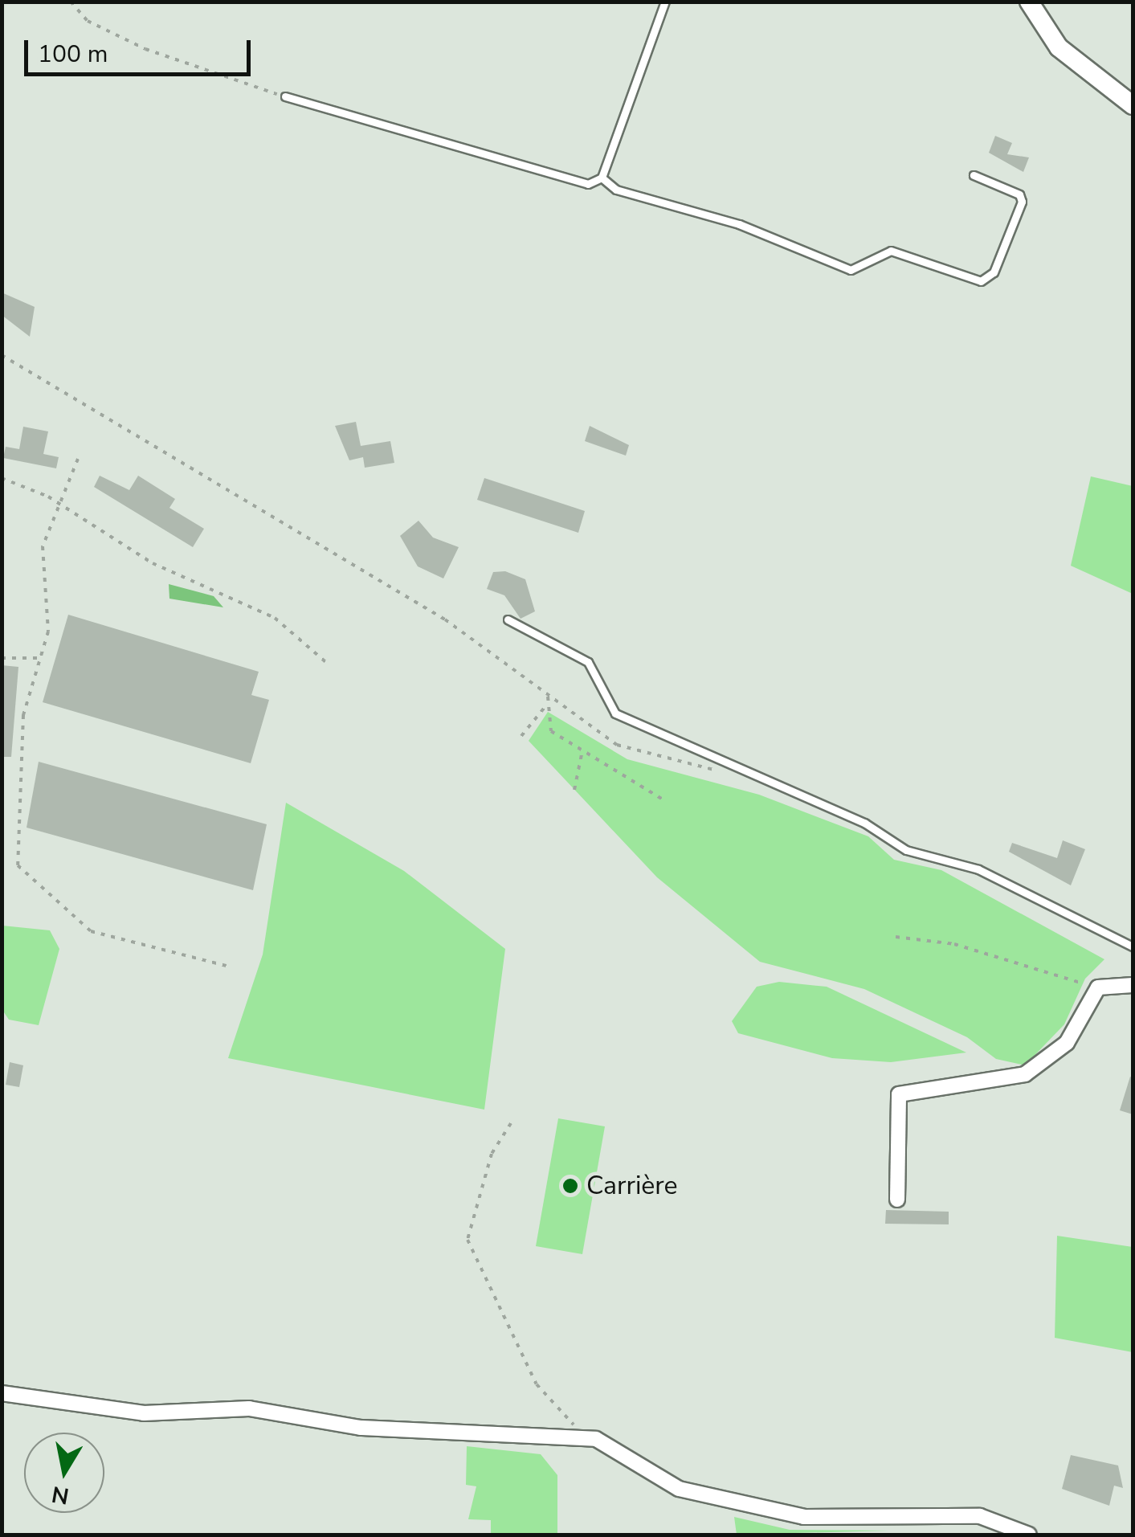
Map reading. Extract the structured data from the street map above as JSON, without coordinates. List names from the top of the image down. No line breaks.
{"places":["Carrière"],"scale_bar":"100 m","north":"bottom"}
